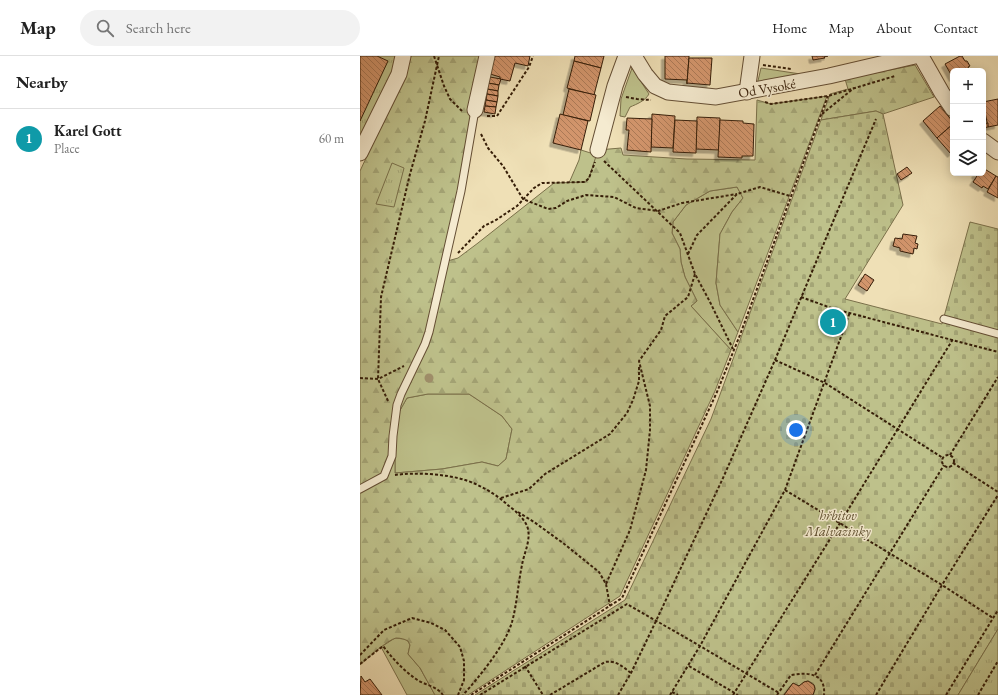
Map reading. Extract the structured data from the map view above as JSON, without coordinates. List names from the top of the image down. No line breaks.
{"streets":{"street":["Od Vysoké"]},"parks":["hřbitov Malvazinky"],"page":{"header":"Map","search":"Search here","nav":["Home","Map","About","Contact"],"heading":"Nearby","map_buttons":["+","−"],"list":[{"mark":"1","name":"Karel Gott","note":"Place","value":"60 m"}],"pins":"1"}}
